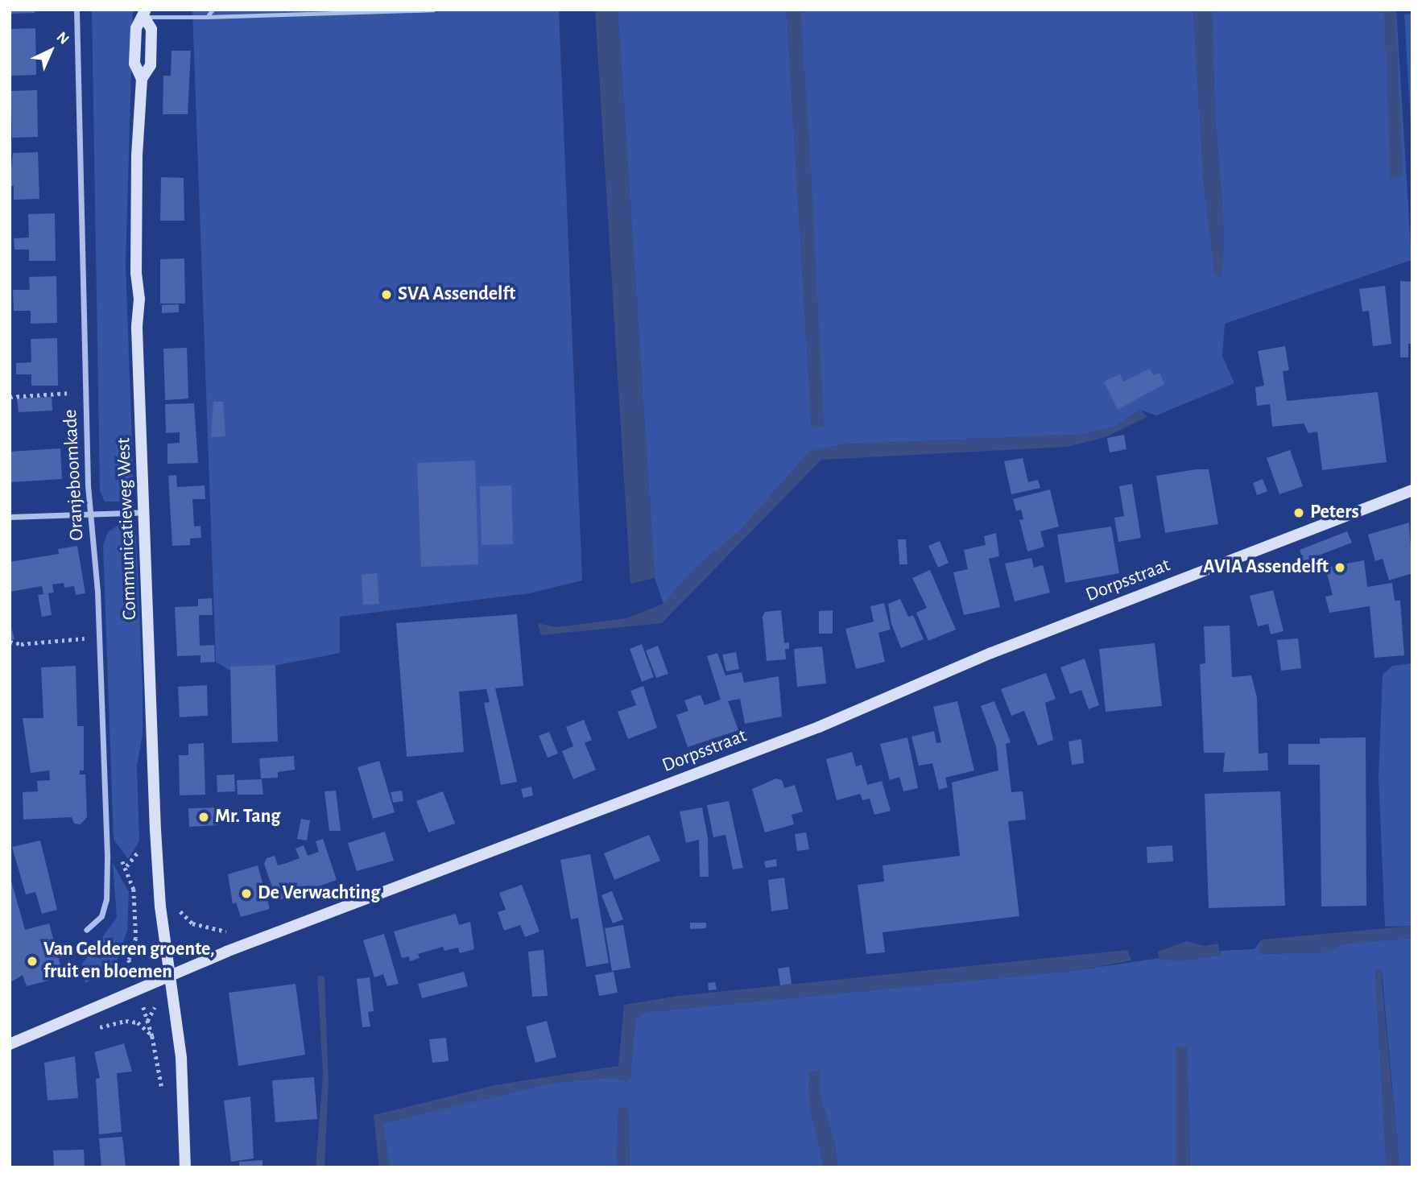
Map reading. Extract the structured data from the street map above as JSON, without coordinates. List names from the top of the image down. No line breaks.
{"streets":{"street":["Oranjeboomkade","Communicatieweg West","Dorpsstraat"]},"crossings":[["Communicatieweg West","Dorpsstraat"]],"places":["SVA Assendelft","Peters","AVIA Assendelft","Mr. Tang","De Verwachting","Van Gelderen groente, fruit en bloemen"],"north":"top right"}
